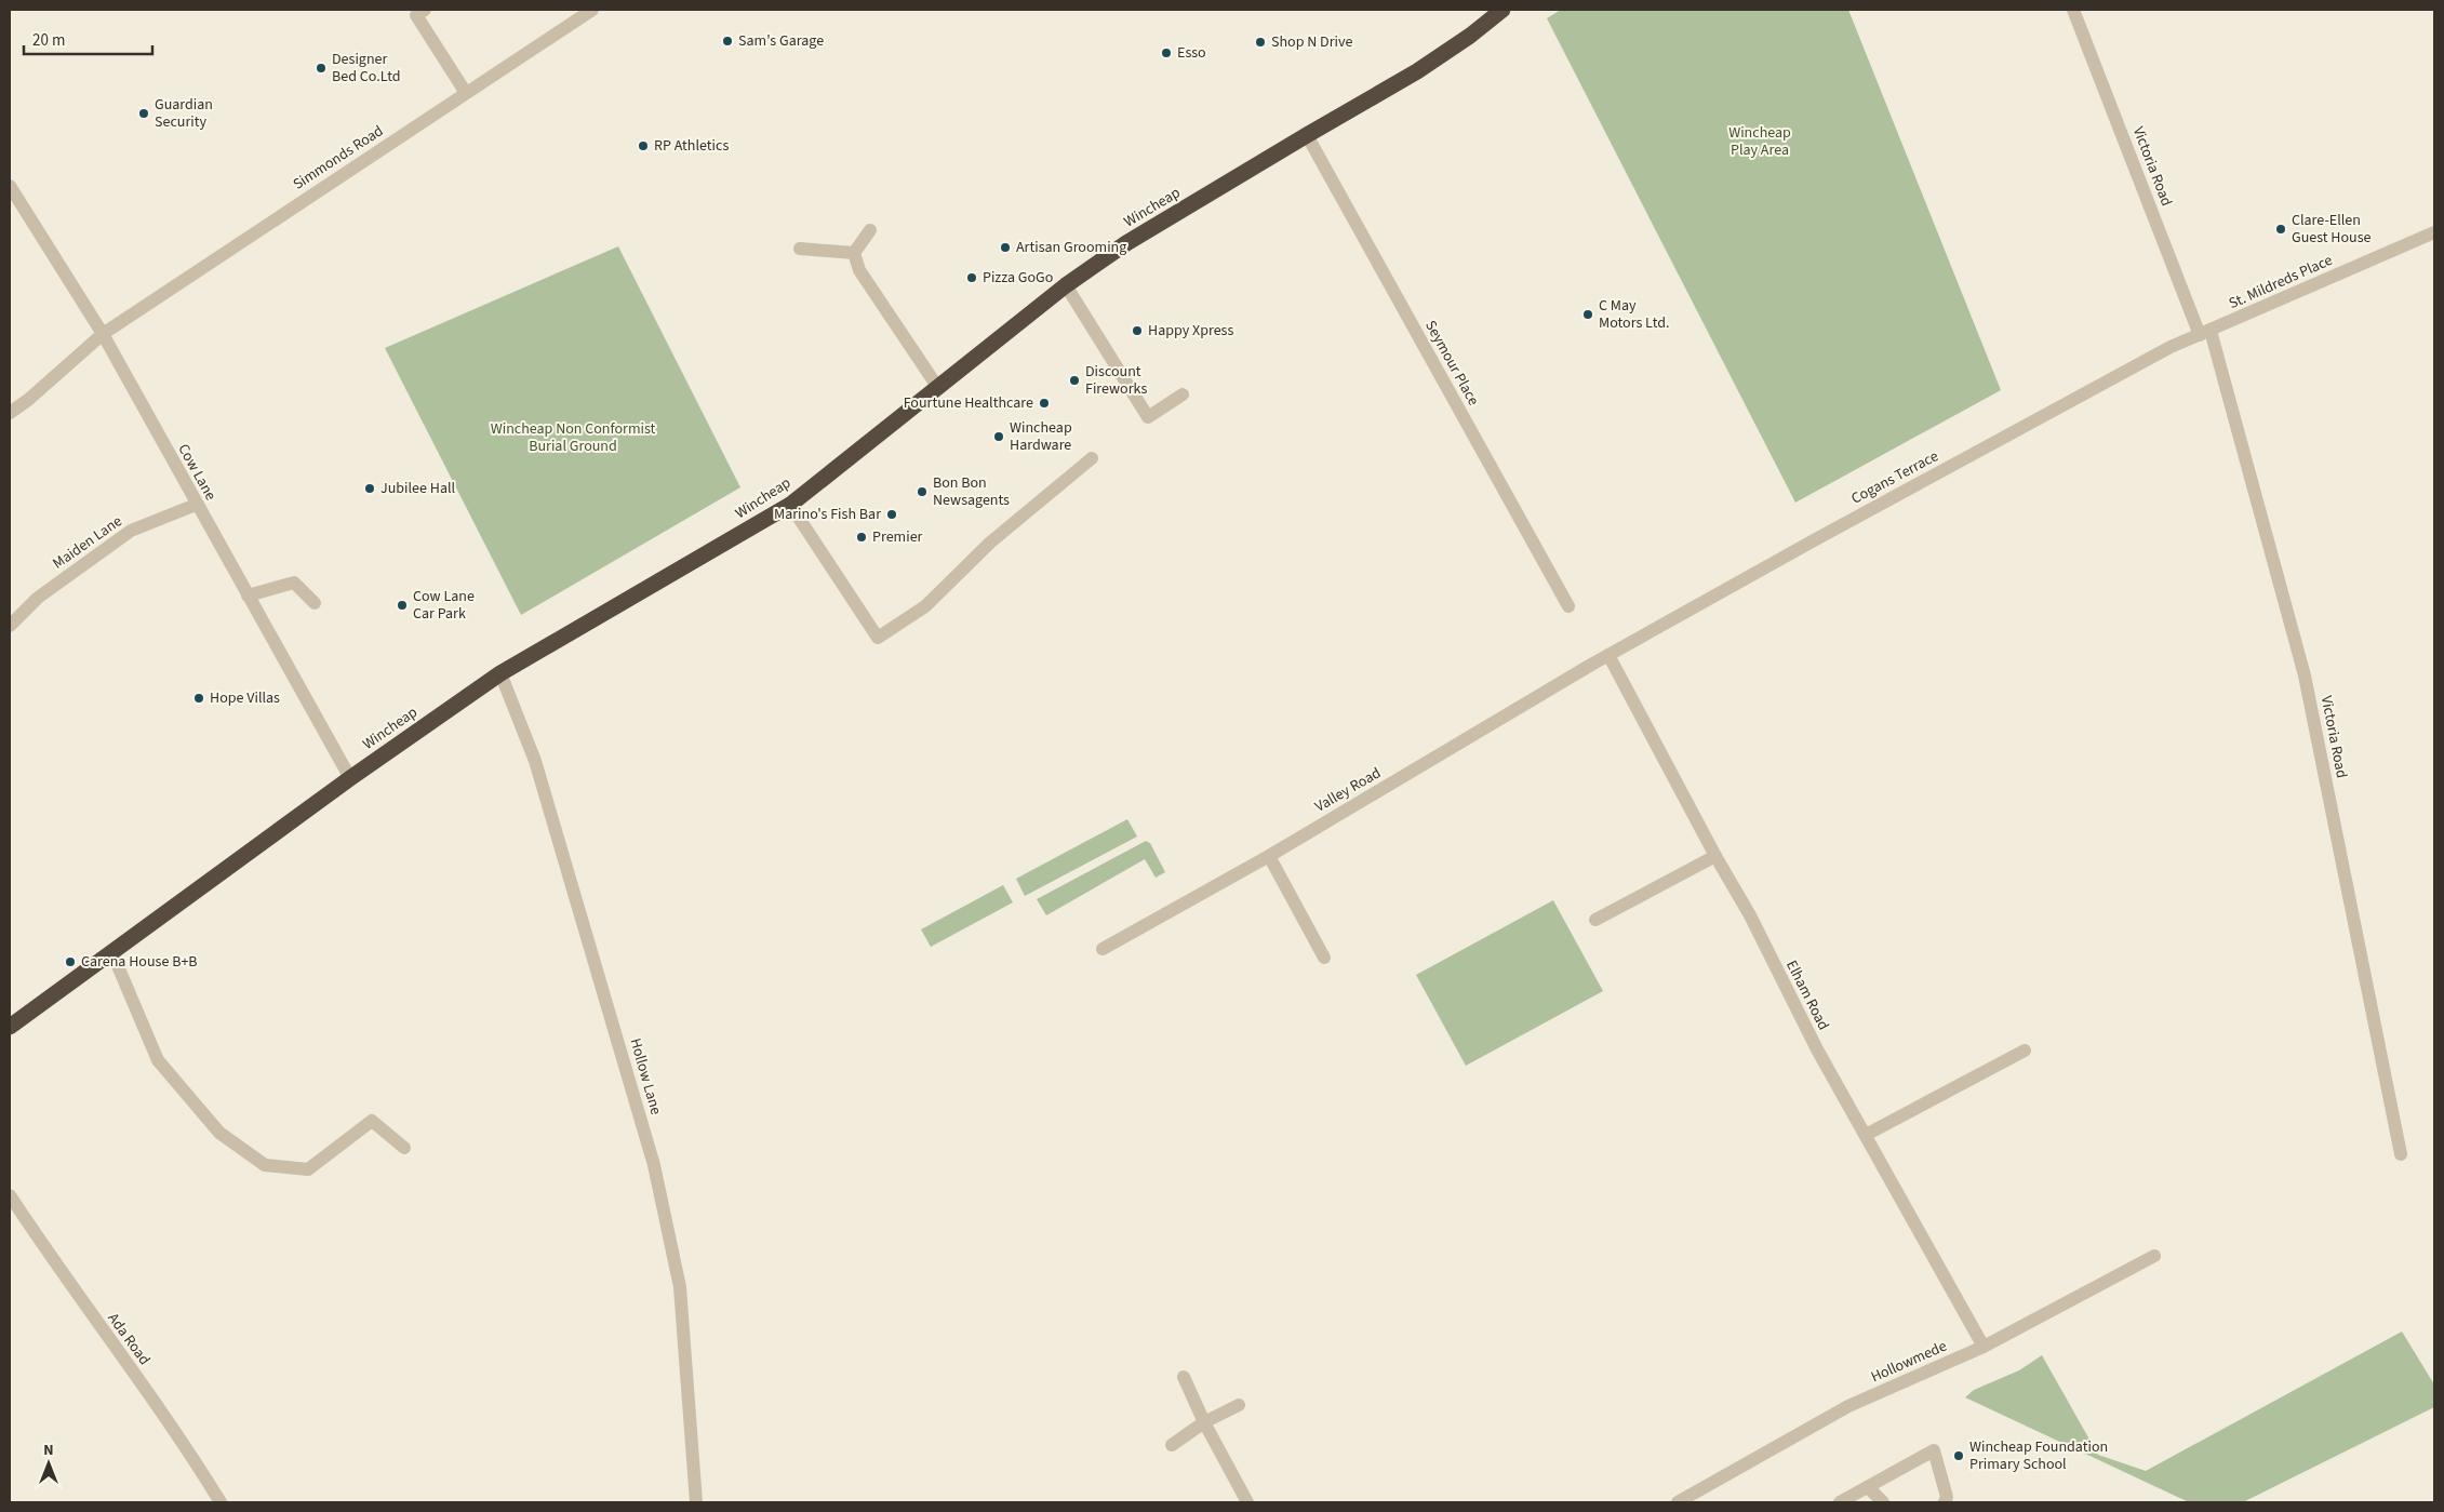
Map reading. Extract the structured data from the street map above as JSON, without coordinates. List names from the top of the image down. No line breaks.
{"streets":{"highway":["Wincheap"],"street":["Simmonds Road","Victoria Road","St. Mildreds Place","Seymour Place","Cow Lane","Cogans Terrace","Maiden Lane","Valley Road","Elham Road","Hollow Lane","Ada Road","Hollowmede"]},"crossings":[["Simmonds Road","Cow Lane"],["Victoria Road","St. Mildreds Place"],["Victoria Road","Cogans Terrace"],["Wincheap","Seymour Place"],["Wincheap","Cow Lane"],["Wincheap","Hollow Lane"],["St. Mildreds Place","Cogans Terrace"],["Cow Lane","Maiden Lane"],["Cogans Terrace","Valley Road"],["Cogans Terrace","Elham Road"],["Valley Road","Elham Road"],["Elham Road","Hollowmede"]],"parks":["Wincheap Play Area","Wincheap Non Conformist Burial Ground"],"places":["Sam's Garage","Shop N Drive","Esso","Designer Bed Co.Ltd","Guardian Security","RP Athletics","Clare-Ellen Guest House","Artisan Grooming","Pizza GoGo","C May Motors Ltd.","Happy Xpress","Discount Fireworks","Fourtune Healthcare","Wincheap Hardware","Jubilee Hall","Bon Bon Newsagents","Marino's Fish Bar","Premier","Cow Lane Car Park","Hope Villas","Carena House B+B","Wincheap Foundation Primary School"],"scale_bar":"20 m","north":"top"}
